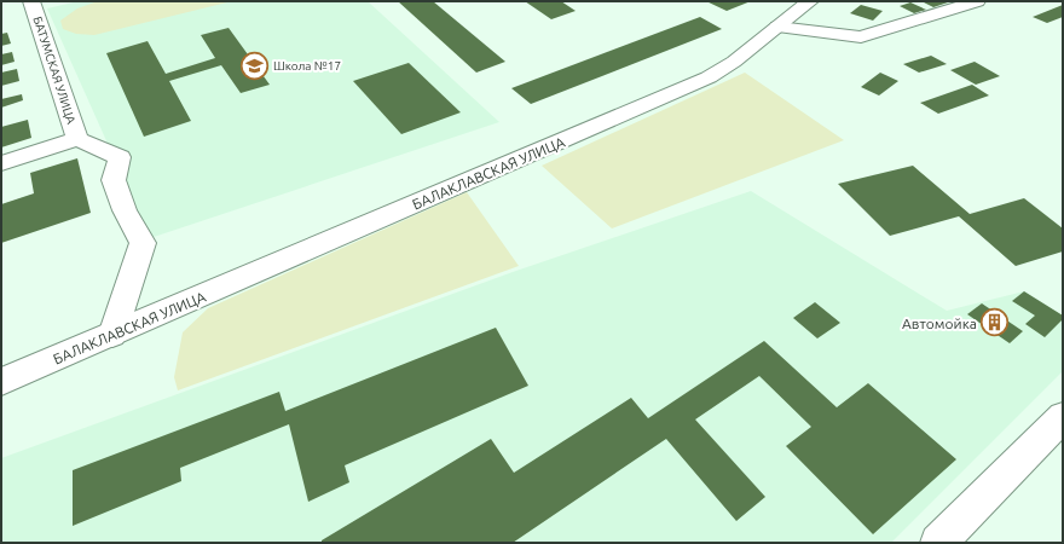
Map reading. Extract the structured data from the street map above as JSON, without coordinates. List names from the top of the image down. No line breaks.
{"streets":{"main road":["БАТУМСКАЯ УЛИЦА","БАЛАКЛАВСКАЯ УЛИЦА"]},"places":{"school or university":["Школа №17"],"building":["Автомойка"]}}
